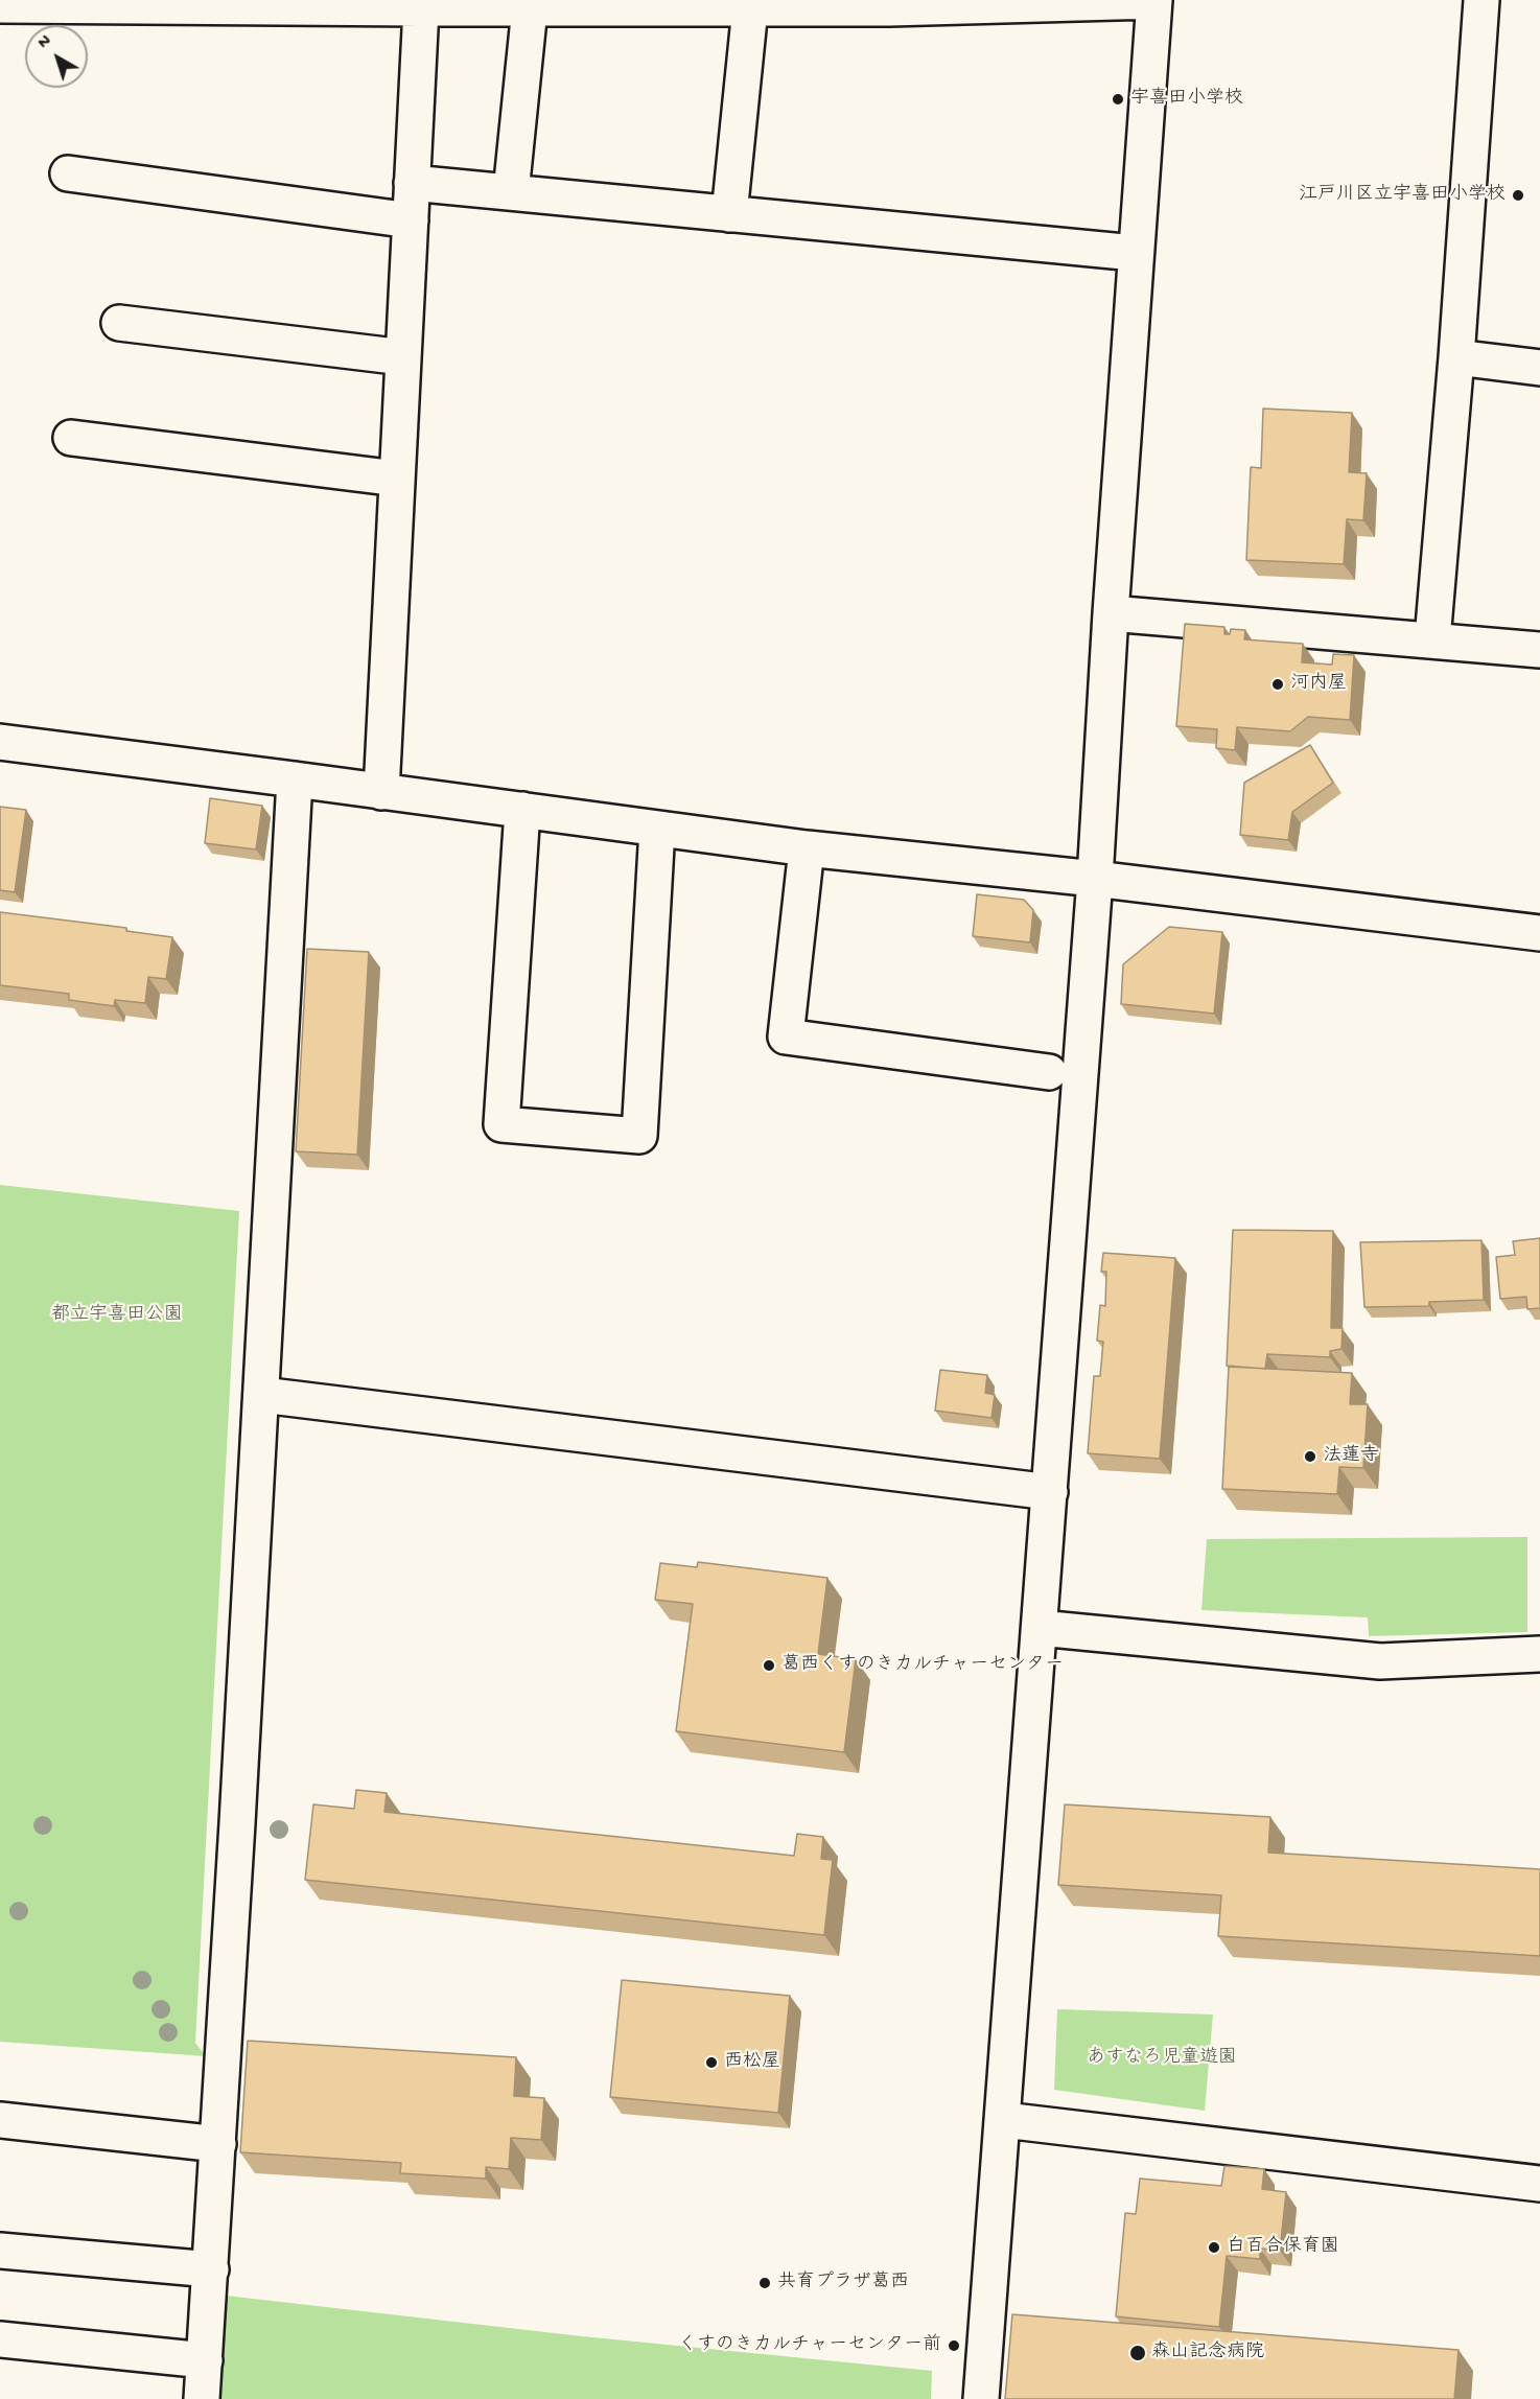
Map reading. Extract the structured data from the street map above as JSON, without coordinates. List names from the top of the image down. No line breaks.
{"parks":["都立宇喜田公園","あすなろ児童遊園"],"places":["宇喜田小学校","江戸川区立宇喜田小学校","河内屋","法蓮寺","葛西くすのきカルチャーセンター","西松屋","白百合保育園","共育プラザ葛西","くすのきカルチャーセンター前","森山記念病院"],"north":"top left"}
